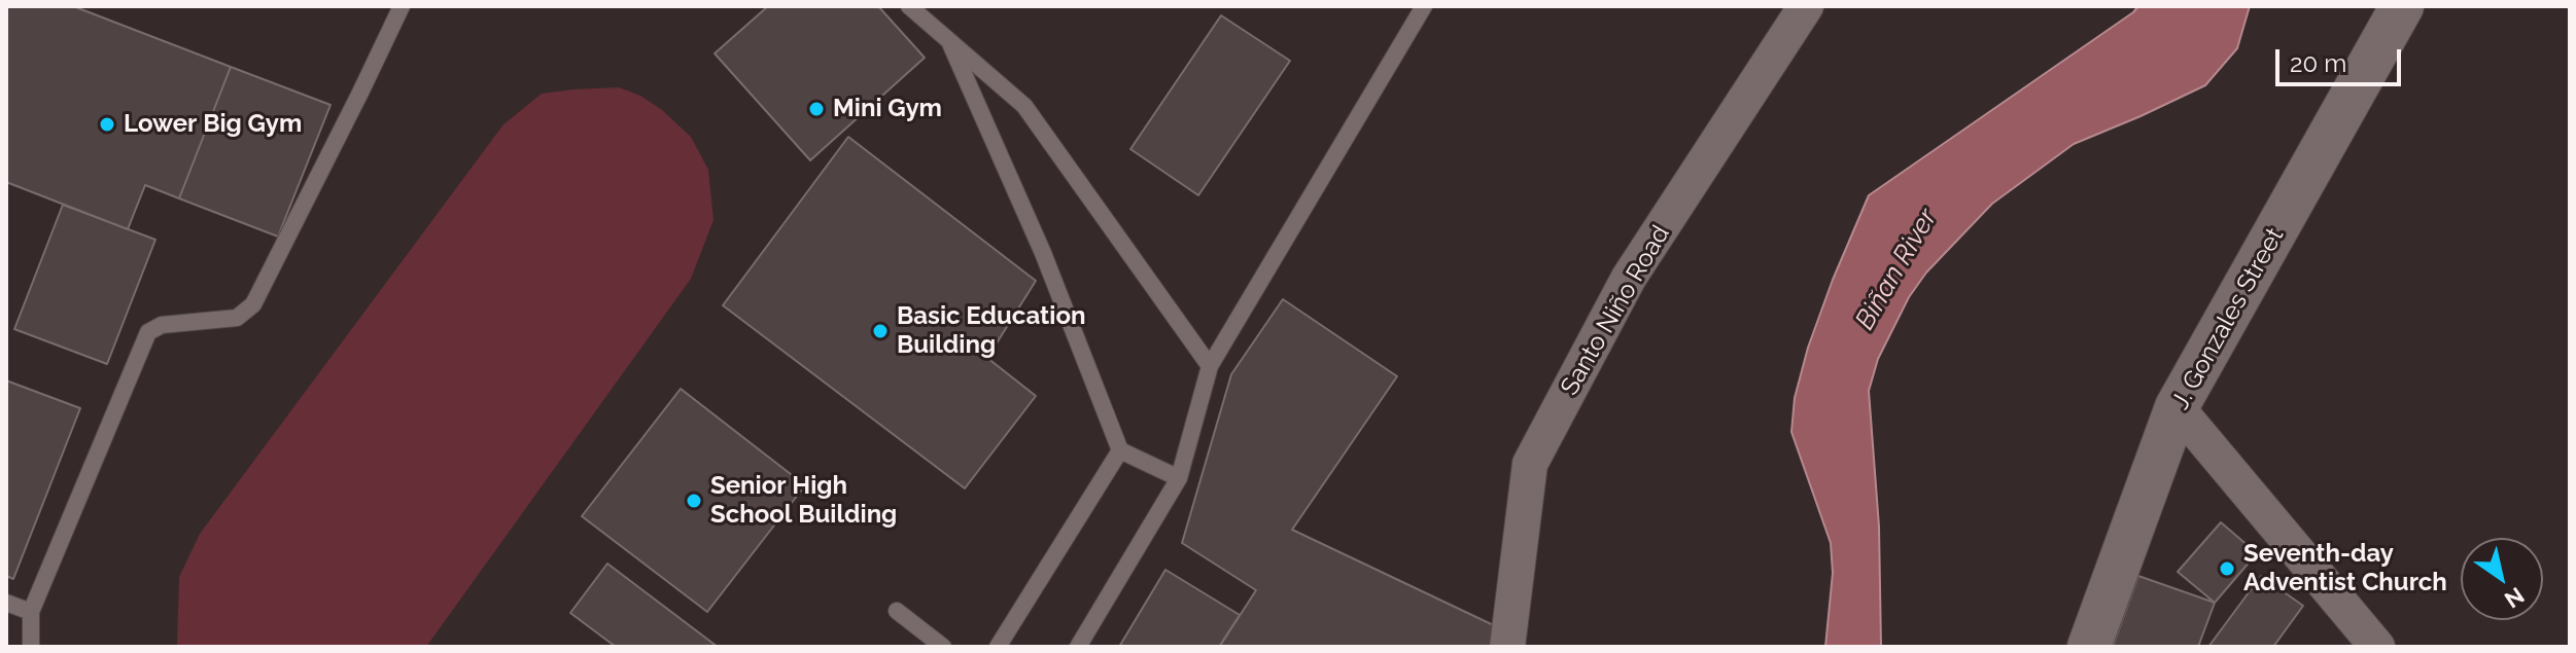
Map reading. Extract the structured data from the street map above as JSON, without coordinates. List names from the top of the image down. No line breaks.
{"streets":{"street":["Santo Niño Road","J. Gonzales Street"]},"water":["Biñan River"],"places":["Mini Gym","Lower Big Gym","Basic Education Building","Senior High School Building","Seventh-day Adventist Church"],"scale_bar":"20 m","north":"bottom right"}
